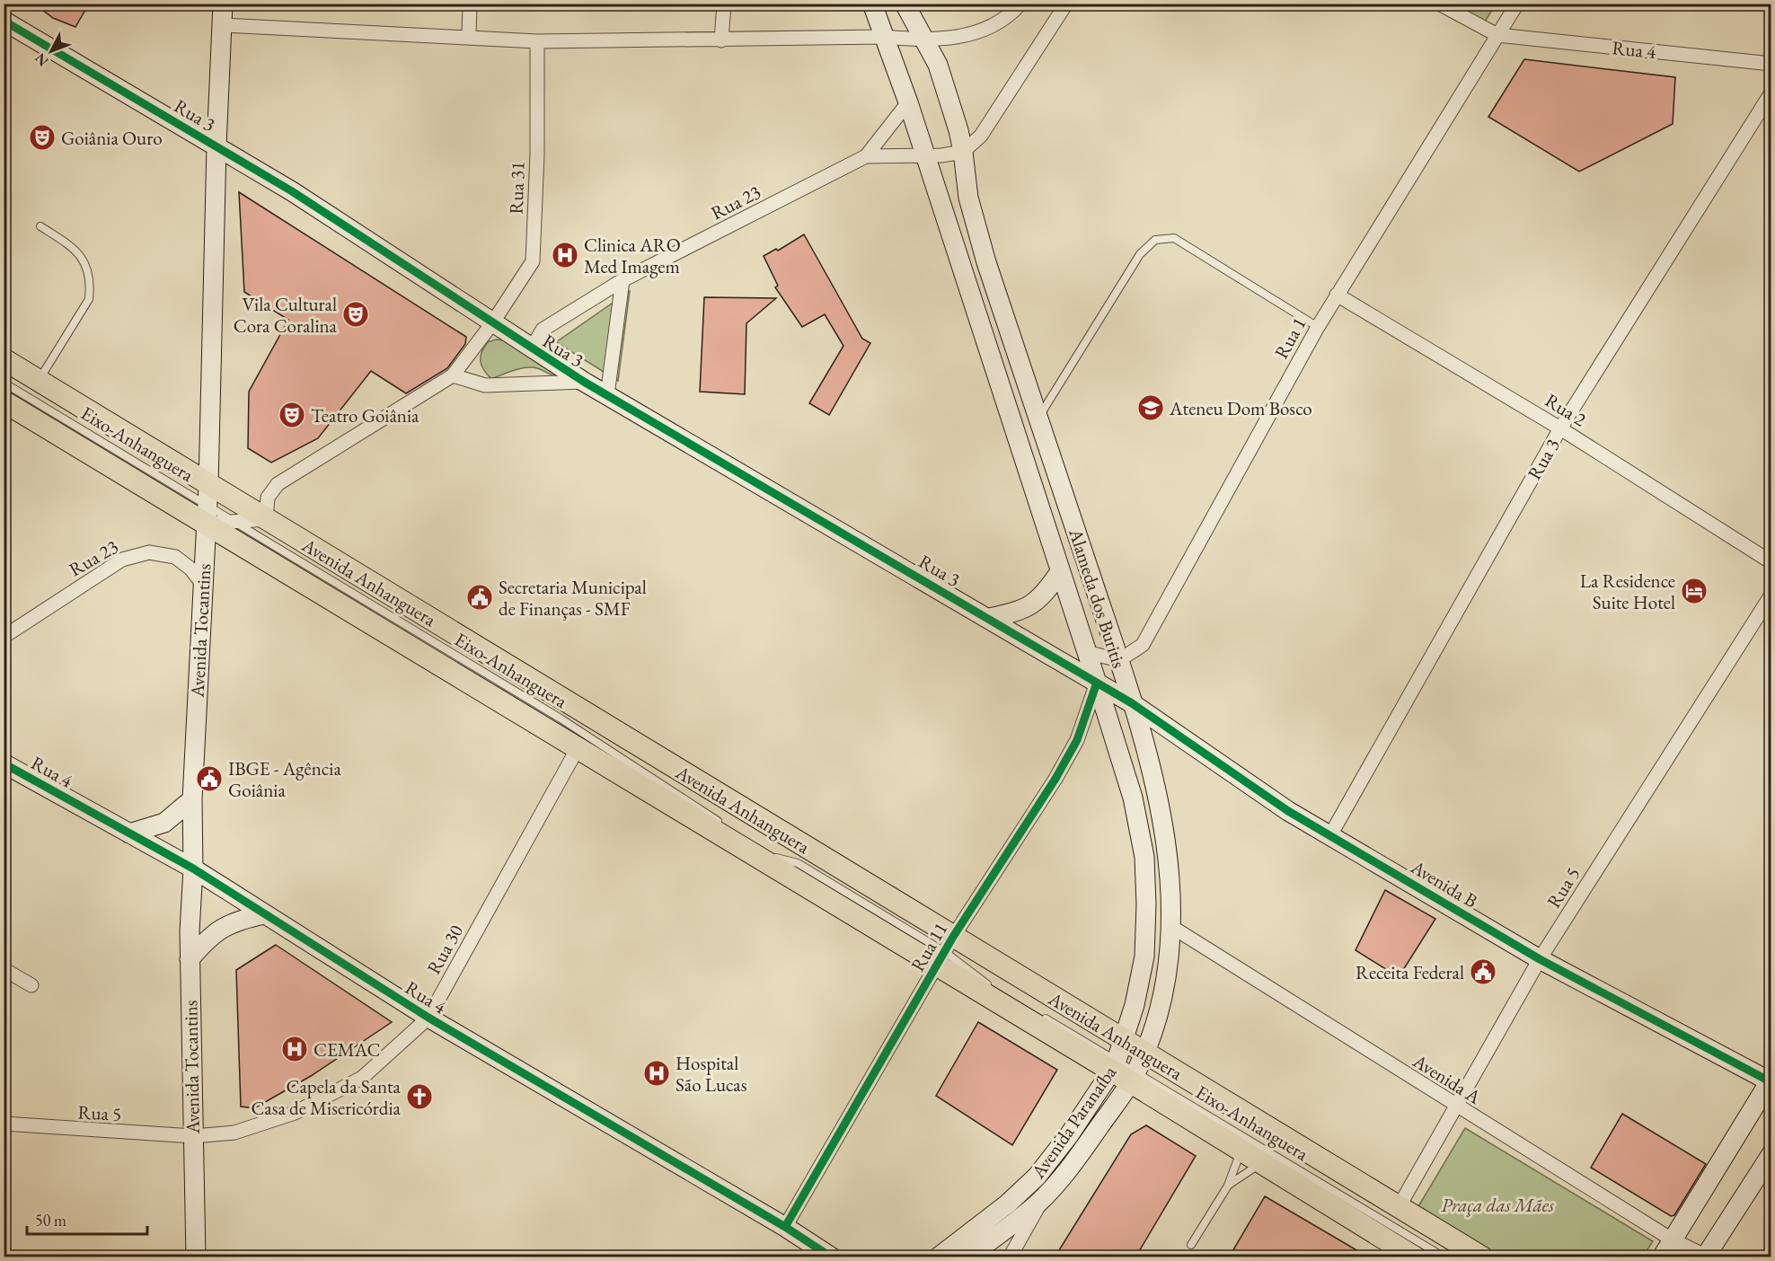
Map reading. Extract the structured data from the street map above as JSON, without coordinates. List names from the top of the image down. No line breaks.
{"streets":{"main road":["Rua 4","Rua 3","Avenida Anhanguera","Alameda dos Buritis","Avenida Tocantins","Avenida B","Avenida Paranaíba"],"street":["Rua 31","Rua 23","Rua 1","Rua 2","Rua 5","Rua 11","Rua 30","Avenida A"],"lane":["Eixo-Anhanguera"]},"crossings":[["Rua 4","Rua 1"],["Rua 4","Avenida Tocantins"],["Rua 4","Rua 11"],["Rua 4","Rua 30"],["Rua 3","Rua 31"],["Rua 3","Rua 23"],["Rua 3","Rua 2"],["Rua 3","Alameda dos Buritis"],["Rua 3","Avenida Tocantins"],["Rua 3","Avenida B"],["Rua 3","Rua 11"],["Rua 23","Alameda dos Buritis"],["Rua 23","Avenida Tocantins"],["Rua 1","Rua 2"],["Rua 1","Alameda dos Buritis"],["Eixo-Anhanguera","Avenida Anhanguera"],["Eixo-Anhanguera","Alameda dos Buritis"],["Eixo-Anhanguera","Avenida Tocantins"],["Eixo-Anhanguera","Avenida Paranaíba"],["Avenida Anhanguera","Alameda dos Buritis"],["Avenida Anhanguera","Avenida Tocantins"],["Avenida Anhanguera","Rua 5"],["Avenida Anhanguera","Rua 11"],["Avenida Anhanguera","Rua 30"],["Avenida Anhanguera","Avenida Paranaíba"],["Alameda dos Buritis","Avenida B"],["Alameda dos Buritis","Rua 11"],["Alameda dos Buritis","Avenida A"],["Alameda dos Buritis","Avenida Paranaíba"],["Avenida Tocantins","Rua 5"],["Avenida Tocantins","Rua 30"],["Avenida B","Rua 5"],["Rua 5","Rua 30"],["Rua 5","Avenida A"]],"parks":["Praça das Mães"],"places":{"theatre":["Goiânia Ouro","Vila Cultural Cora Coralina","Teatro Goiânia"],"hospital":["Clinica ARO Med Imagem","CEMAC","Hospital São Lucas"],"school or university":["Ateneu Dom Bosco"],"hotel":["La Residence Suite Hotel"],"public building":["Secretaria Municipal de Finanças - SMF","IBGE - Agência Goiânia","Receita Federal"],"church":["Capela da Santa Casa de Misericórdia"]},"scale_bar":"50 m","north":"bottom left"}
